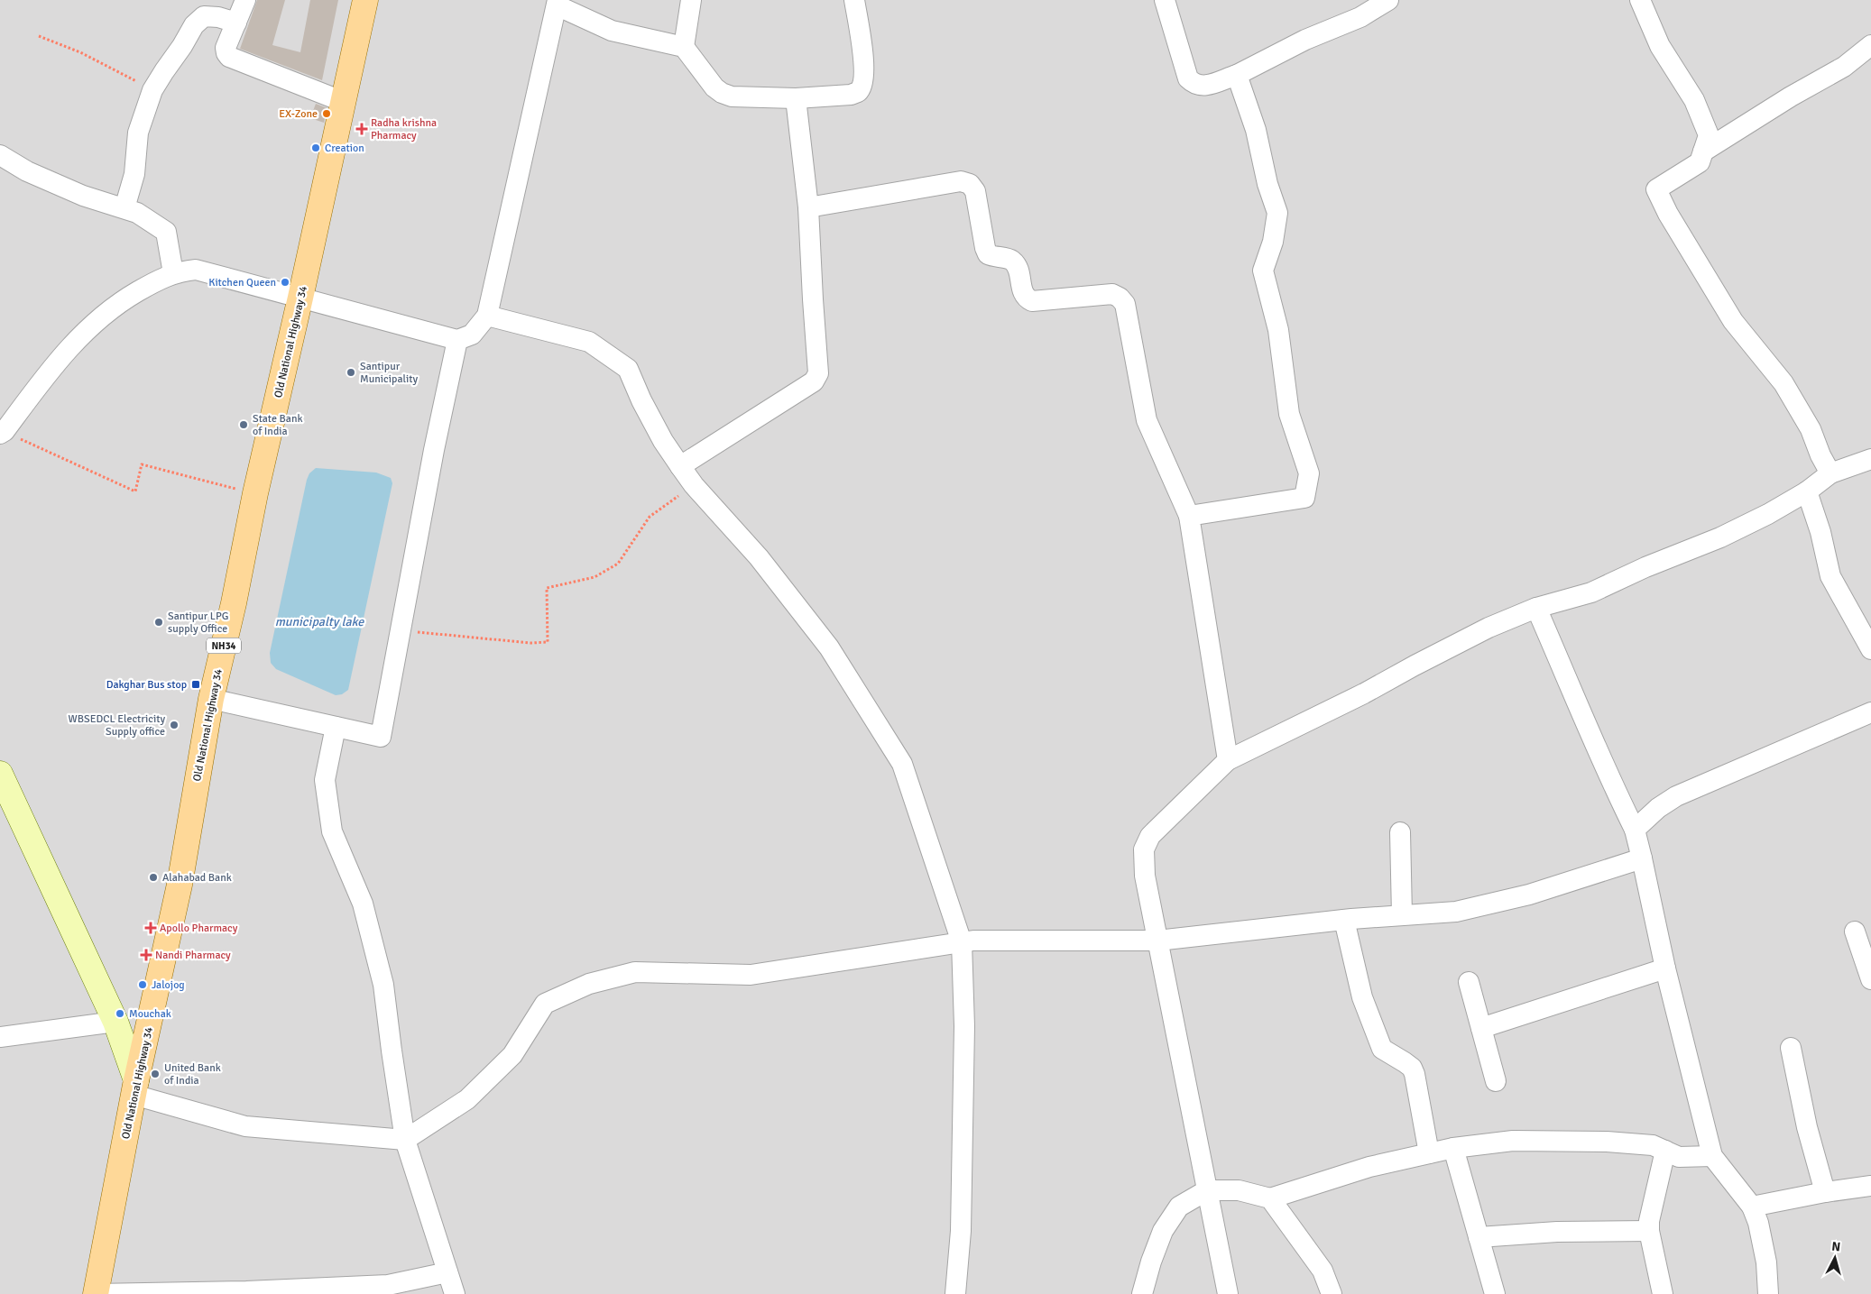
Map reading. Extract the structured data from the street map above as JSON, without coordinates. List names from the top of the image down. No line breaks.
{"streets":{"main road":["Old National Highway 34","NH34"]},"water":["municipalty lake"],"places":{"other":["EX-Zone","Creation","Kitchen Queen","Santipur Municipality","State Bank of India","Santipur LPG supply Office","WBSEDCL Electricity Supply office","Alahabad Bank","Jalojog","Mouchak","United Bank of India"],"health":["Radha krishna Pharmacy","Apollo Pharmacy","Nandi Pharmacy"],"transit":["Dakghar Bus stop"]},"north":"top"}
